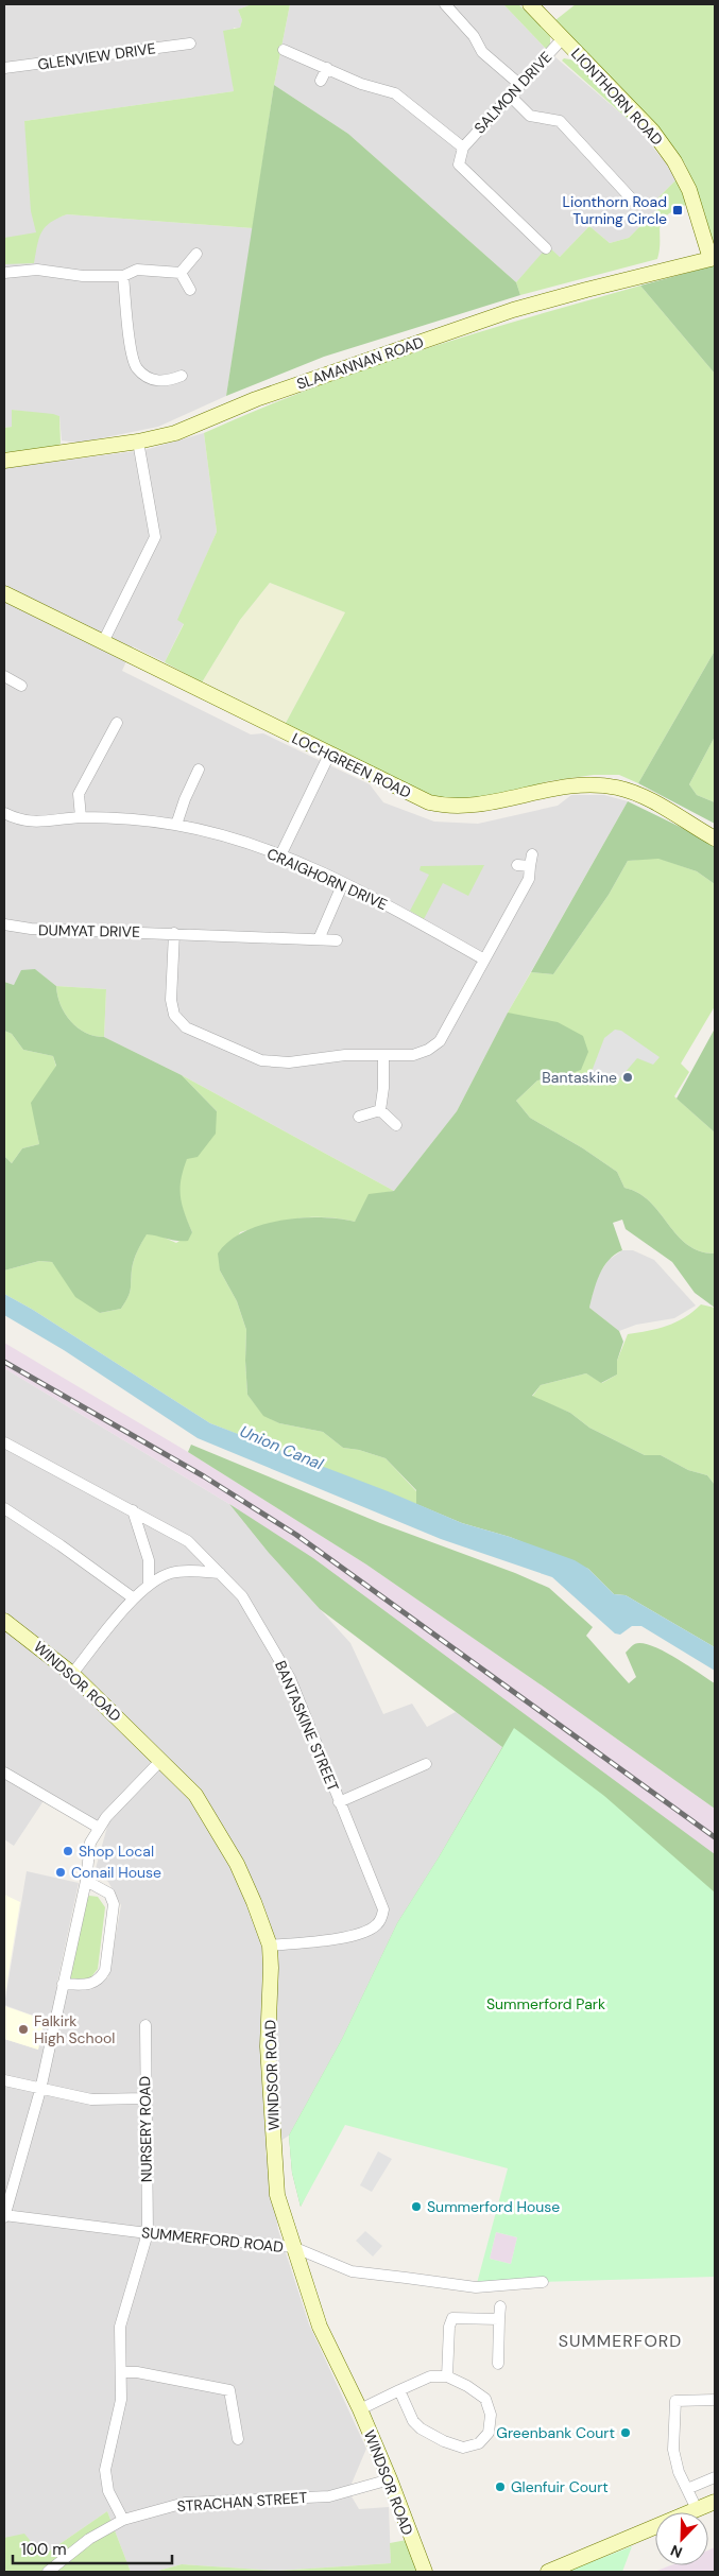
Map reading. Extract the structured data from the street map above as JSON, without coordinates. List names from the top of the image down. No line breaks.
{"streets":{"street":["GLENVIEW DRIVE","SALMON DRIVE","LIONTHORN ROAD","SLAMANNAN ROAD","LOCHGREEN ROAD","CRAIGHORN DRIVE","DUMYAT DRIVE","WINDSOR ROAD","BANTASKINE STREET","NURSERY ROAD","SUMMERFORD ROAD","STRACHAN STREET"]},"crossings":[["SALMON DRIVE","LIONTHORN ROAD"],["LIONTHORN ROAD","SLAMANNAN ROAD"],["WINDSOR ROAD","BANTASKINE STREET"],["WINDSOR ROAD","SUMMERFORD ROAD"],["WINDSOR ROAD","STRACHAN STREET"],["NURSERY ROAD","SUMMERFORD ROAD"],["NURSERY ROAD","STRACHAN STREET"]],"districts":["SUMMERFORD"],"water":["Union Canal"],"parks":["Summerford Park"],"places":{"transit":["Lionthorn Road Turning Circle"],"other":["Bantaskine","Shop Local","Conail House","Falkirk High School","Summerford House","Greenbank Court","Glenfuir Court"]},"scale_bar":"100 m","north":"bottom left"}
